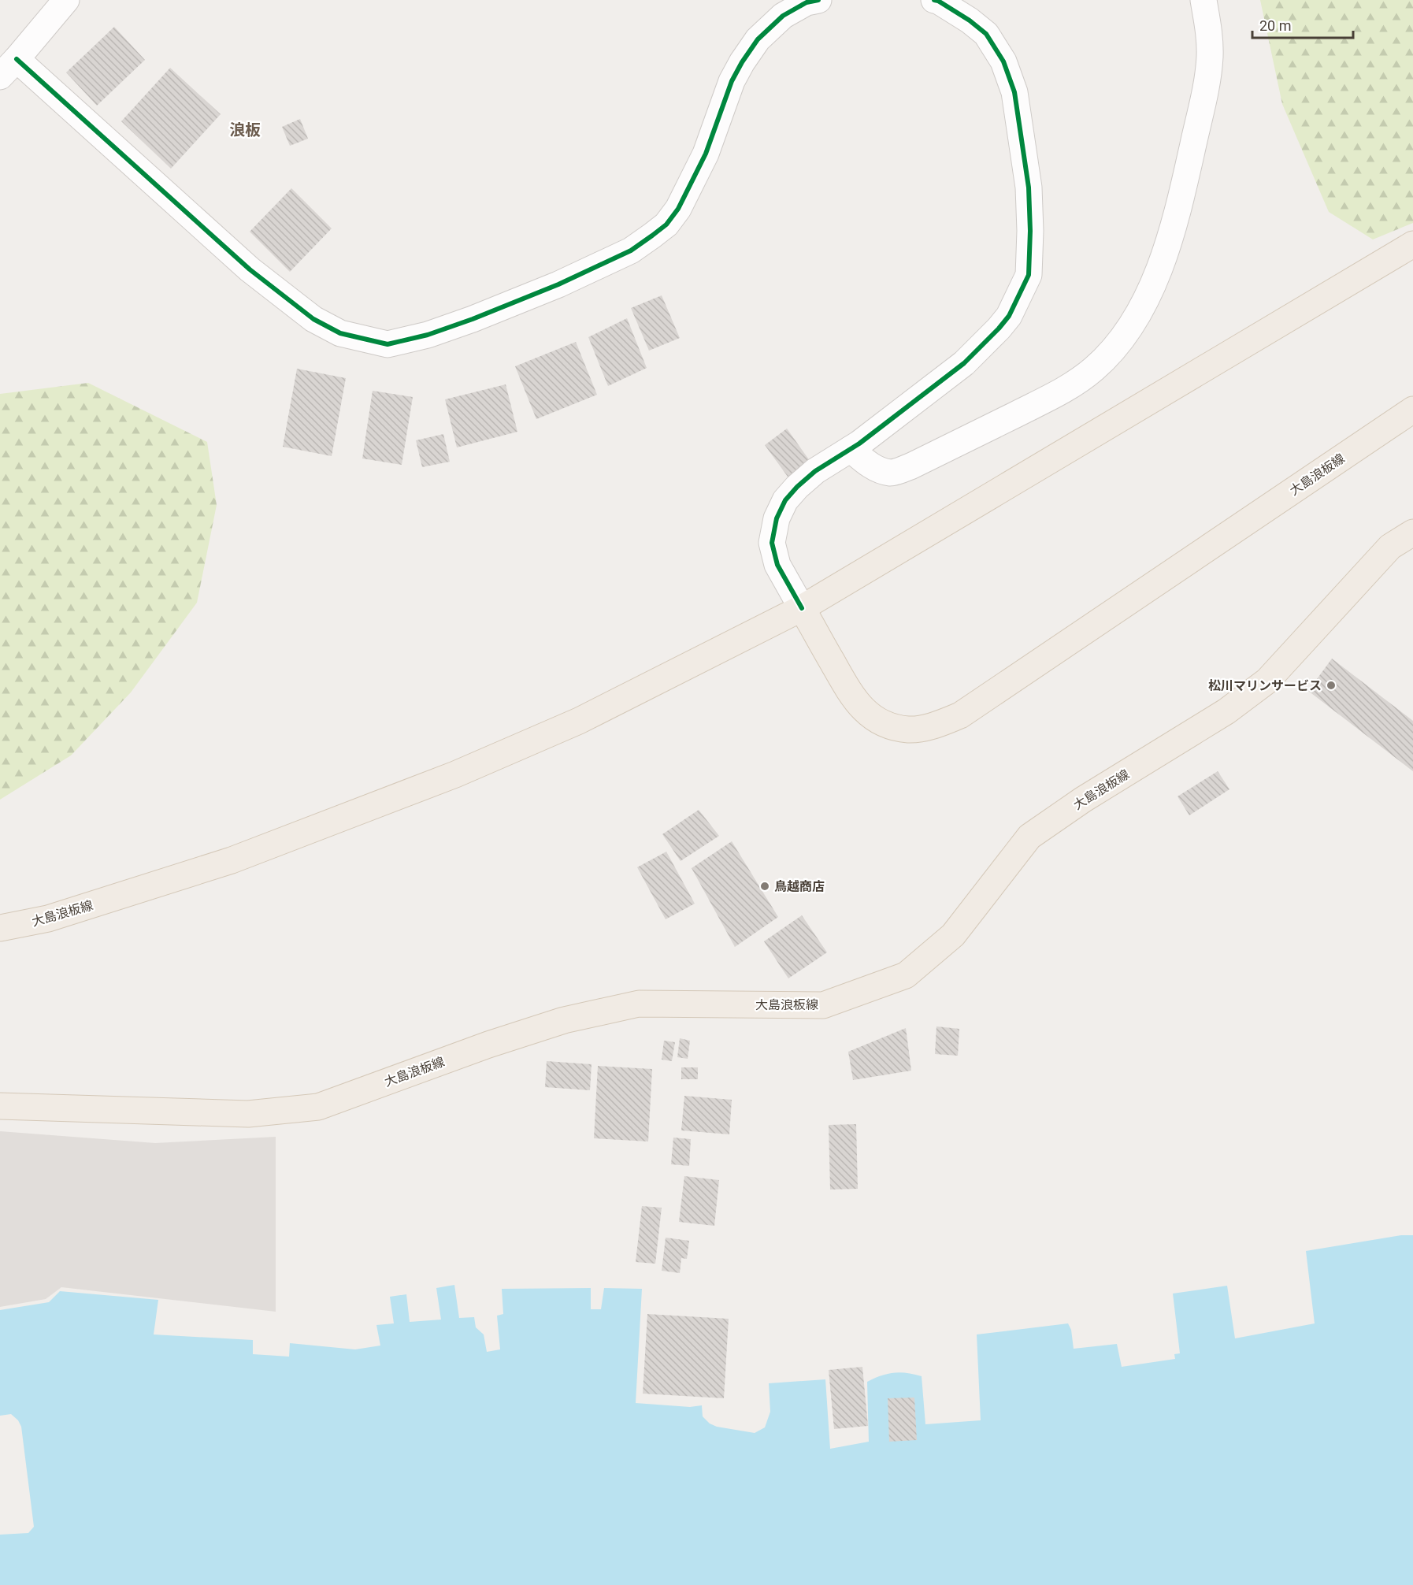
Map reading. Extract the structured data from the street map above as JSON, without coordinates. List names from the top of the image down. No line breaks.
{"streets":{"main road":["大島浪板線"]},"districts":["浪板"],"places":["松川マリンサービス","鳥越商店"],"scale_bar":"20 m"}
